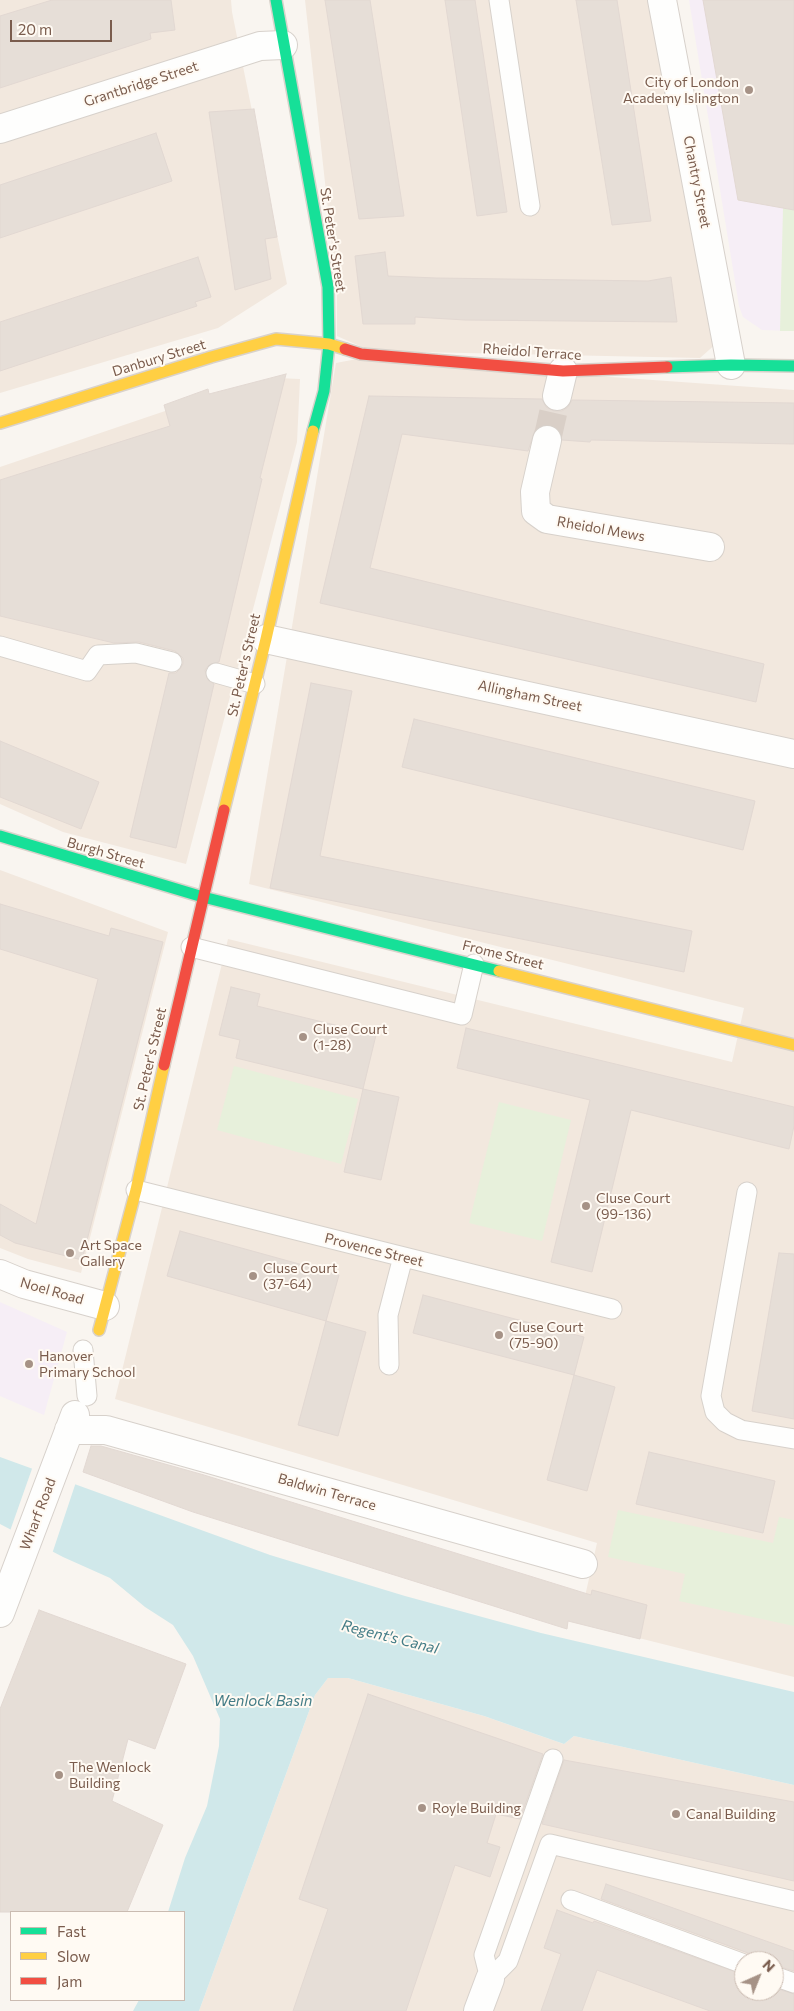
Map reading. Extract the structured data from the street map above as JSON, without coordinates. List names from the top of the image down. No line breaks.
{"streets":{"street":["Grantbridge Street","Chantry Street","St. Peter's Street","Rheidol Terrace","Danbury Street","Rheidol Mews","Allingham Street","Burgh Street","Frome Street","Noel Road","Baldwin Terrace","Wharf Road"],"lane":["Provence Street"]},"crossings":[["Grantbridge Street","St. Peter's Street"],["Chantry Street","Rheidol Terrace"],["St. Peter's Street","Rheidol Terrace"],["St. Peter's Street","Danbury Street"],["St. Peter's Street","Allingham Street"],["St. Peter's Street","Burgh Street"],["St. Peter's Street","Frome Street"],["St. Peter's Street","Provence Street"],["St. Peter's Street","Noel Road"],["Rheidol Terrace","Danbury Street"],["Burgh Street","Frome Street"],["Baldwin Terrace","Wharf Road"]],"water":["Regent's Canal","Wenlock Basin"],"places":["City of London Academy Islington","Cluse Court (1-28)","Cluse Court (99-136)","Art Space Gallery","Cluse Court (37-64)","Cluse Court (75-90)","Hanover Primary School","The Wenlock Building","Royle Building","Canal Building"],"legend":["Fast","Slow","Jam"],"scale_bar":"20 m","north":"top right"}
